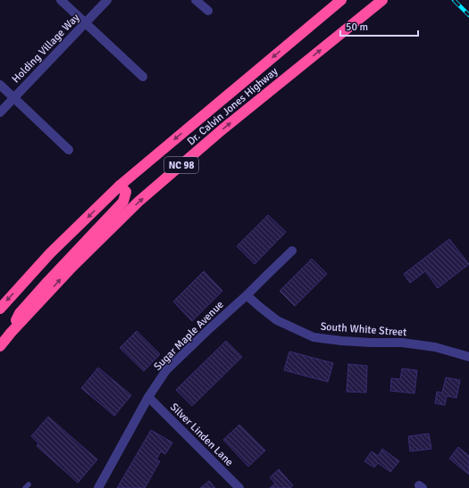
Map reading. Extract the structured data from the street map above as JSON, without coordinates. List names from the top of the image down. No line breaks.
{"streets":{"highway":["Dr. Calvin Jones Highway","NC 98"],"street":["Holding Village Way","South White Street","Sugar Maple Avenue","Silver Linden Lane"]},"crossings":[["South White Street","Sugar Maple Avenue"],["Sugar Maple Avenue","Silver Linden Lane"]],"scale_bar":"50 m"}
